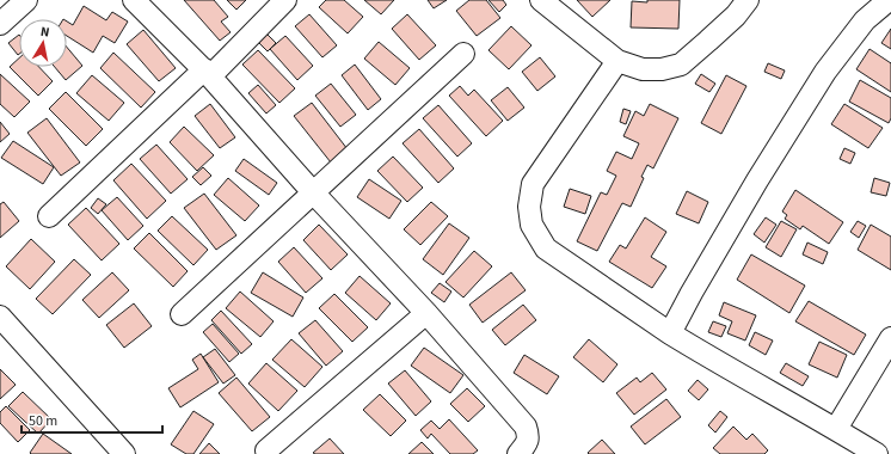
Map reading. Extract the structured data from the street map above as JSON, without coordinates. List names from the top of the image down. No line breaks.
{"scale_bar":"50 m","north":"top"}
